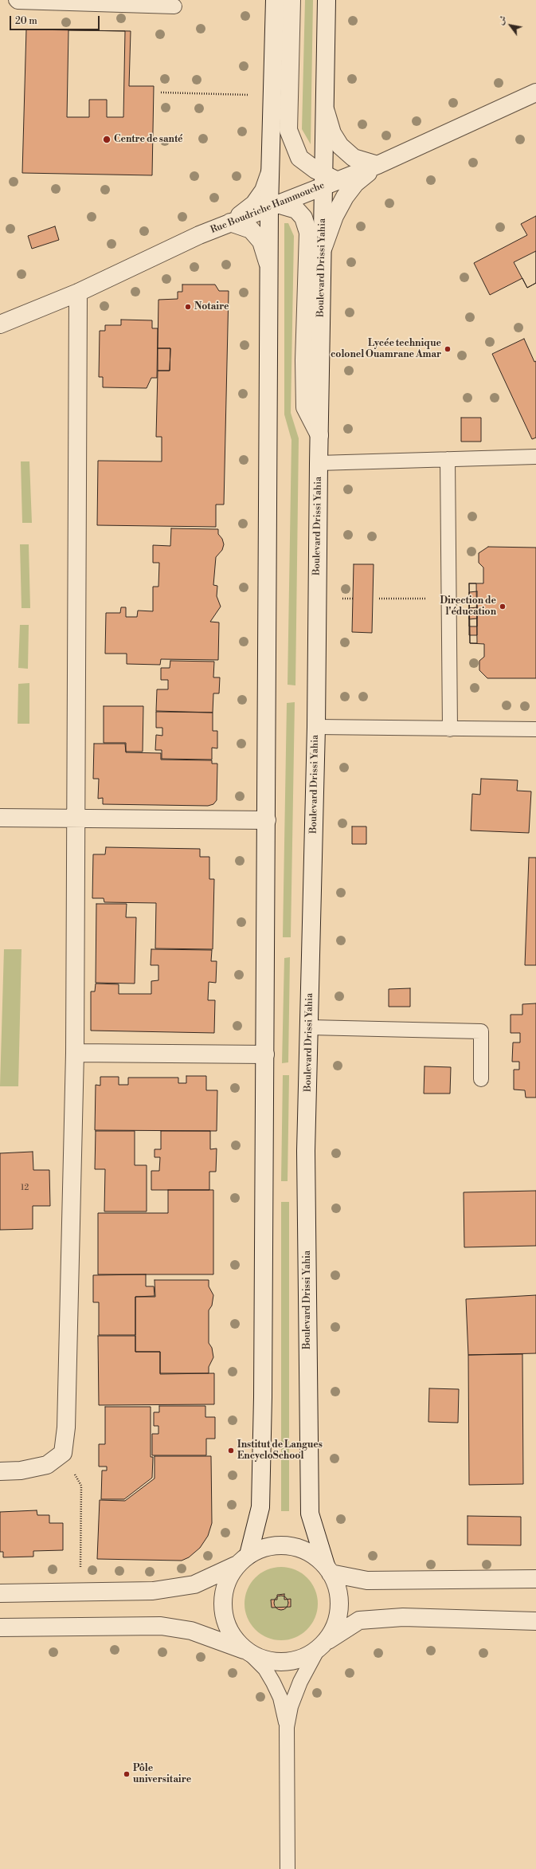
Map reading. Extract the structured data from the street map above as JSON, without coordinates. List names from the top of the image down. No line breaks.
{"streets":{"street":["Rue Boudriche Hammouche","Boulevard Drissi Yahia"]},"crossings":[["Rue Boudriche Hammouche","Boulevard Drissi Yahia"]],"places":["Centre de santé","Notaire","Lycée technique colonel Ouamrane Amar","Direction de l'éducation","Institut de Langues EncycloSchool","Pôle universitaire"],"house_numbers":["12"],"scale_bar":"20 m","north":"top left"}
